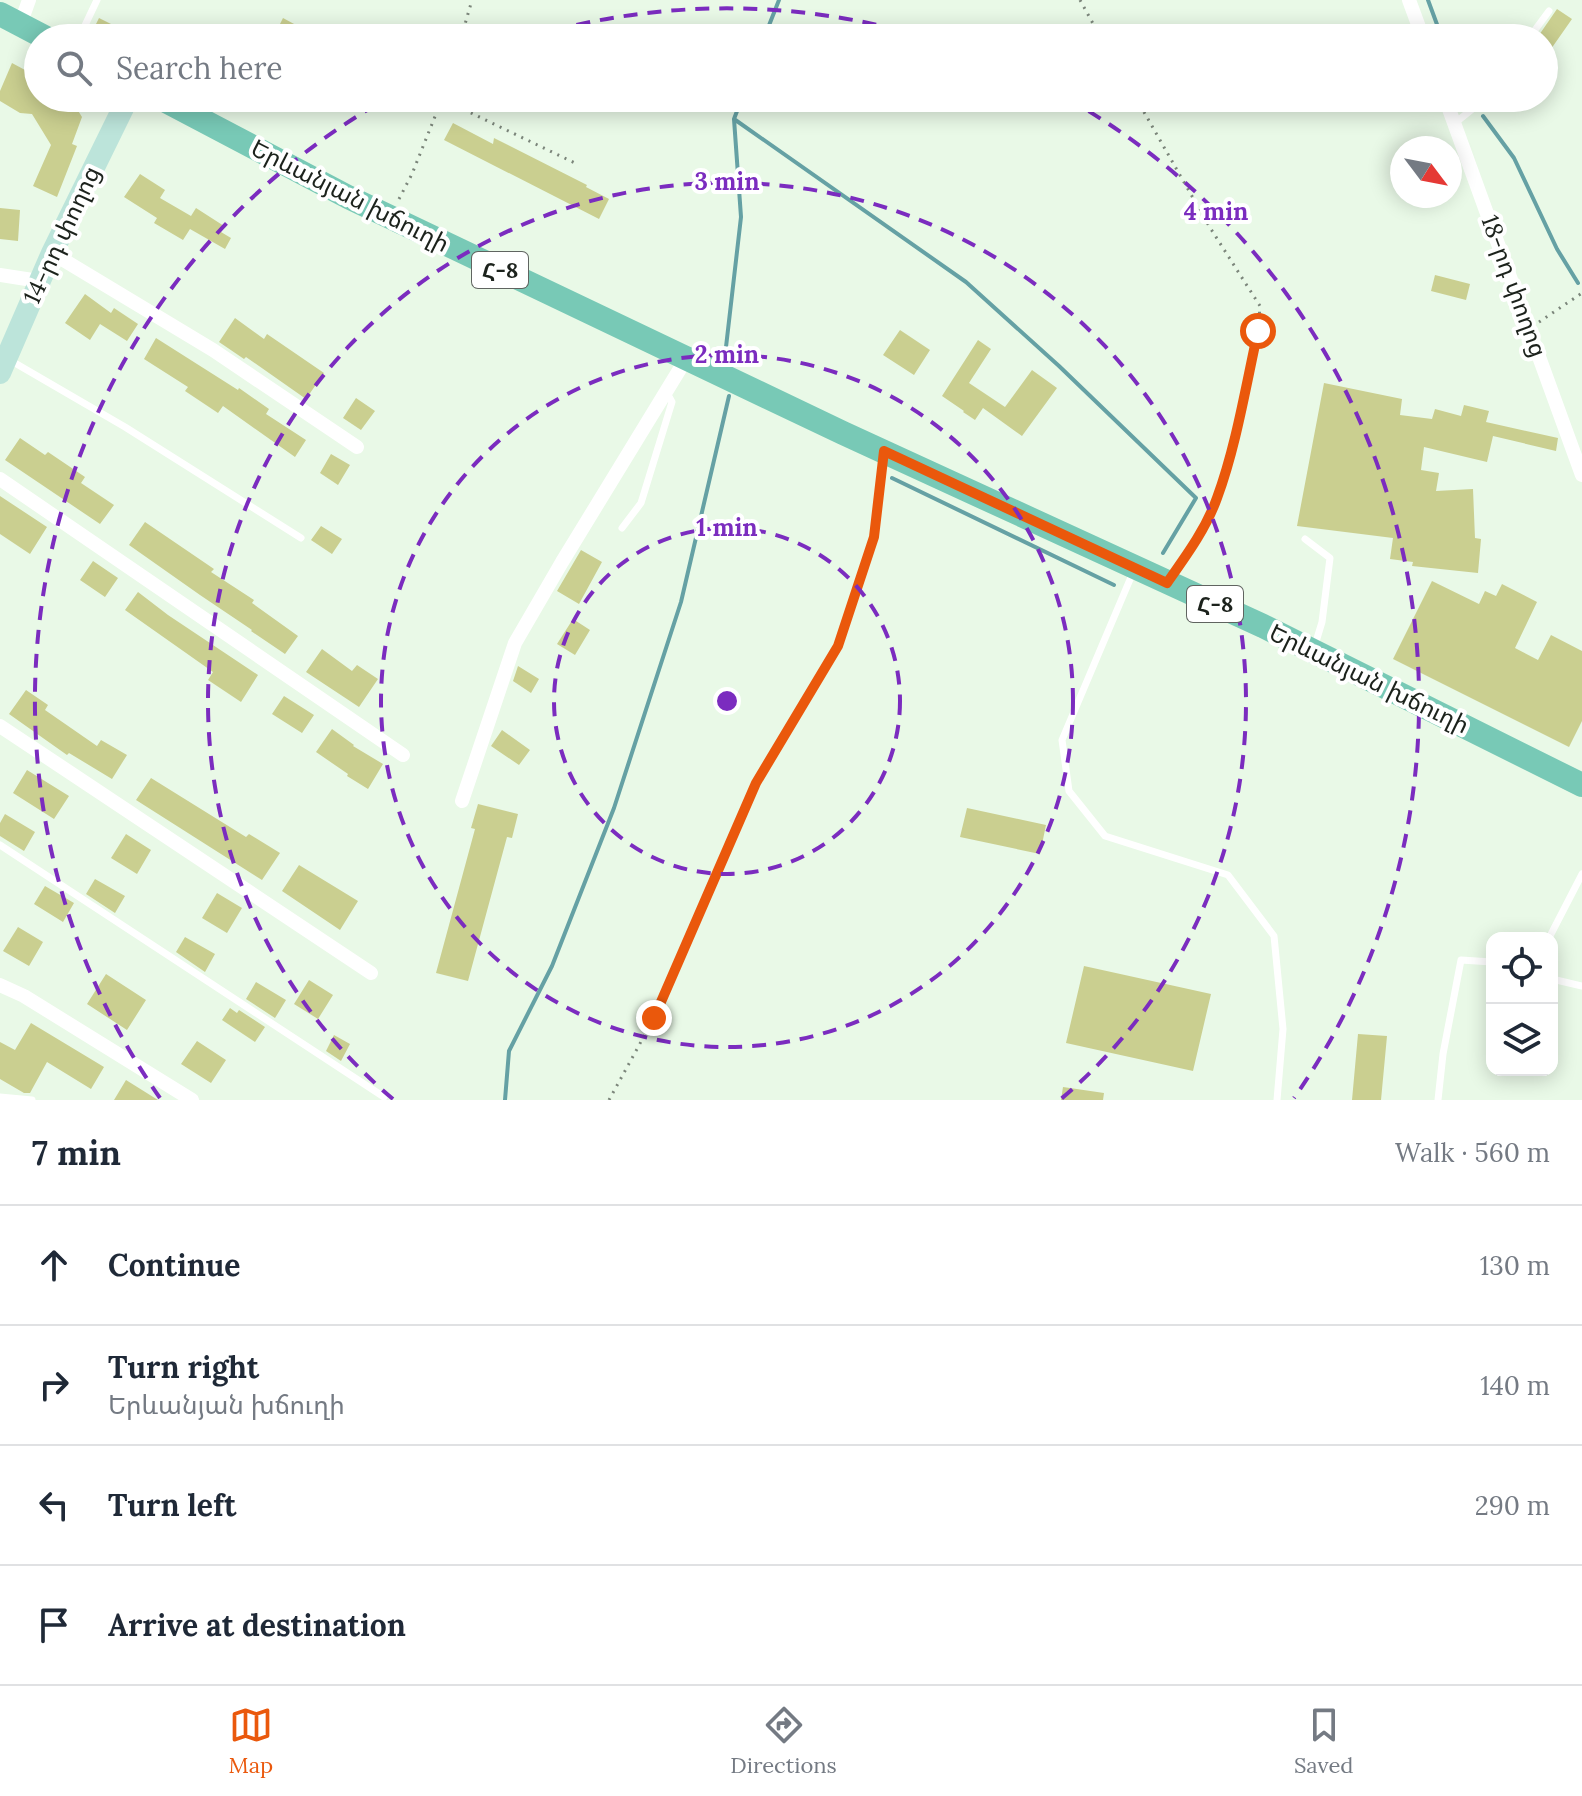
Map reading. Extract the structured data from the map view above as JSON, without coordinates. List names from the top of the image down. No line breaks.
{"streets":{"main road":["Երևանյան խճուղի","Հ-8"],"street":["14-րդ փողոց","18-րդ փողոց"]},"north":"bottom right","page":{"search":"Search here","heading":["7 min","Walk · 560 m"],"list":[["Continue","130 m"],["Turn right","Երևանյան խճուղի","140 m"],["Turn left","290 m"],"Arrive at destination"],"nav":["Map","Directions","Saved"]},"rings":["3 min","4 min","2 min","1 min"]}
